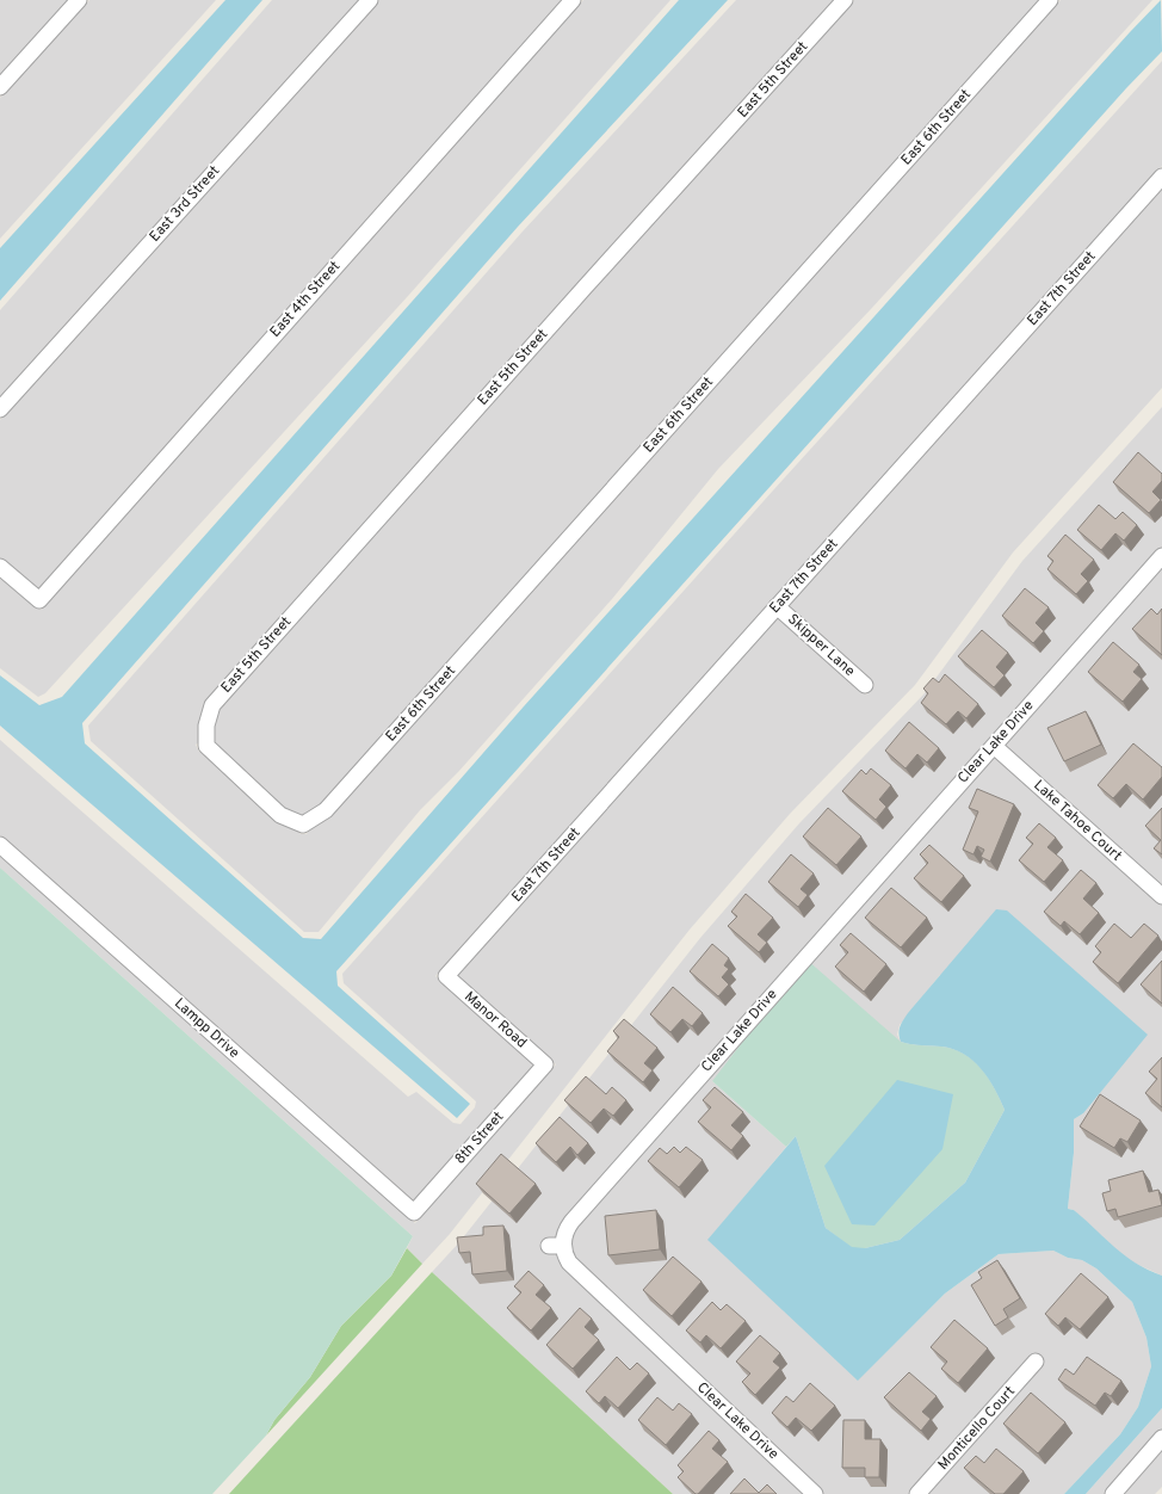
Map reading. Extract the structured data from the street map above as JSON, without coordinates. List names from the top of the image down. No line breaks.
{"streets":{"street":["East 5th Street","East 6th Street","East 3rd Street","East 7th Street","East 4th Street","Skipper Lane","Clear Lake Drive","Lake Tahoe Court","Manor Road","Lampp Drive","8th Street","Monticello Court"]},"crossings":[["East 5th Street","East 6th Street"],["East 7th Street","Skipper Lane"],["East 7th Street","Manor Road"],["Clear Lake Drive","Lake Tahoe Court"],["Manor Road","8th Street"],["Lampp Drive","8th Street"]]}
